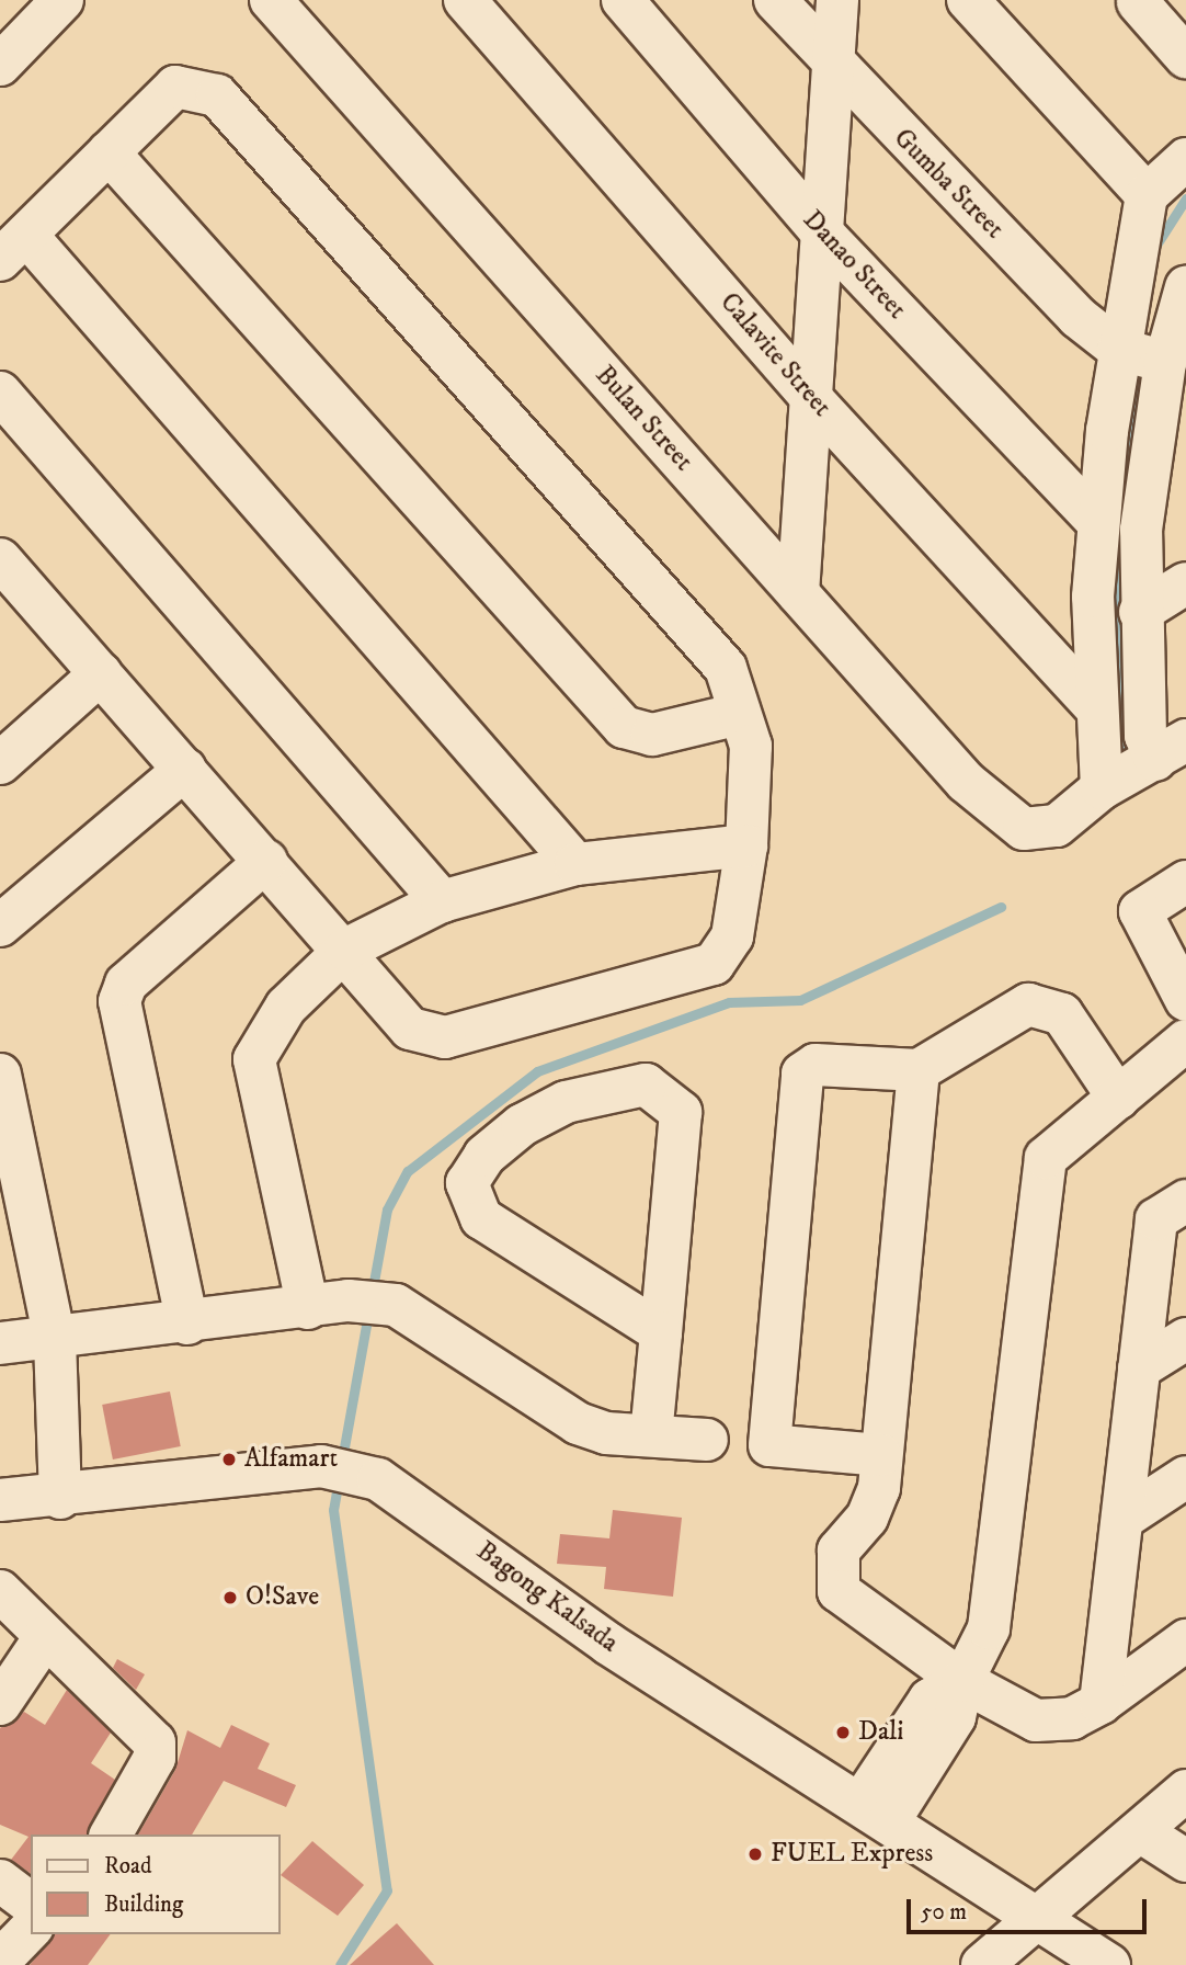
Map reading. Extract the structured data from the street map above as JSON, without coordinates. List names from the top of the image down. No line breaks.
{"streets":{"street":["Gumba Street","Danao Street","Calavite Street","Bulan Street","Bagong Kalsada"]},"places":["Alfamart","O!Save","Dali","FUEL Express"],"legend":["Road","Building"],"scale_bar":"50 m"}
